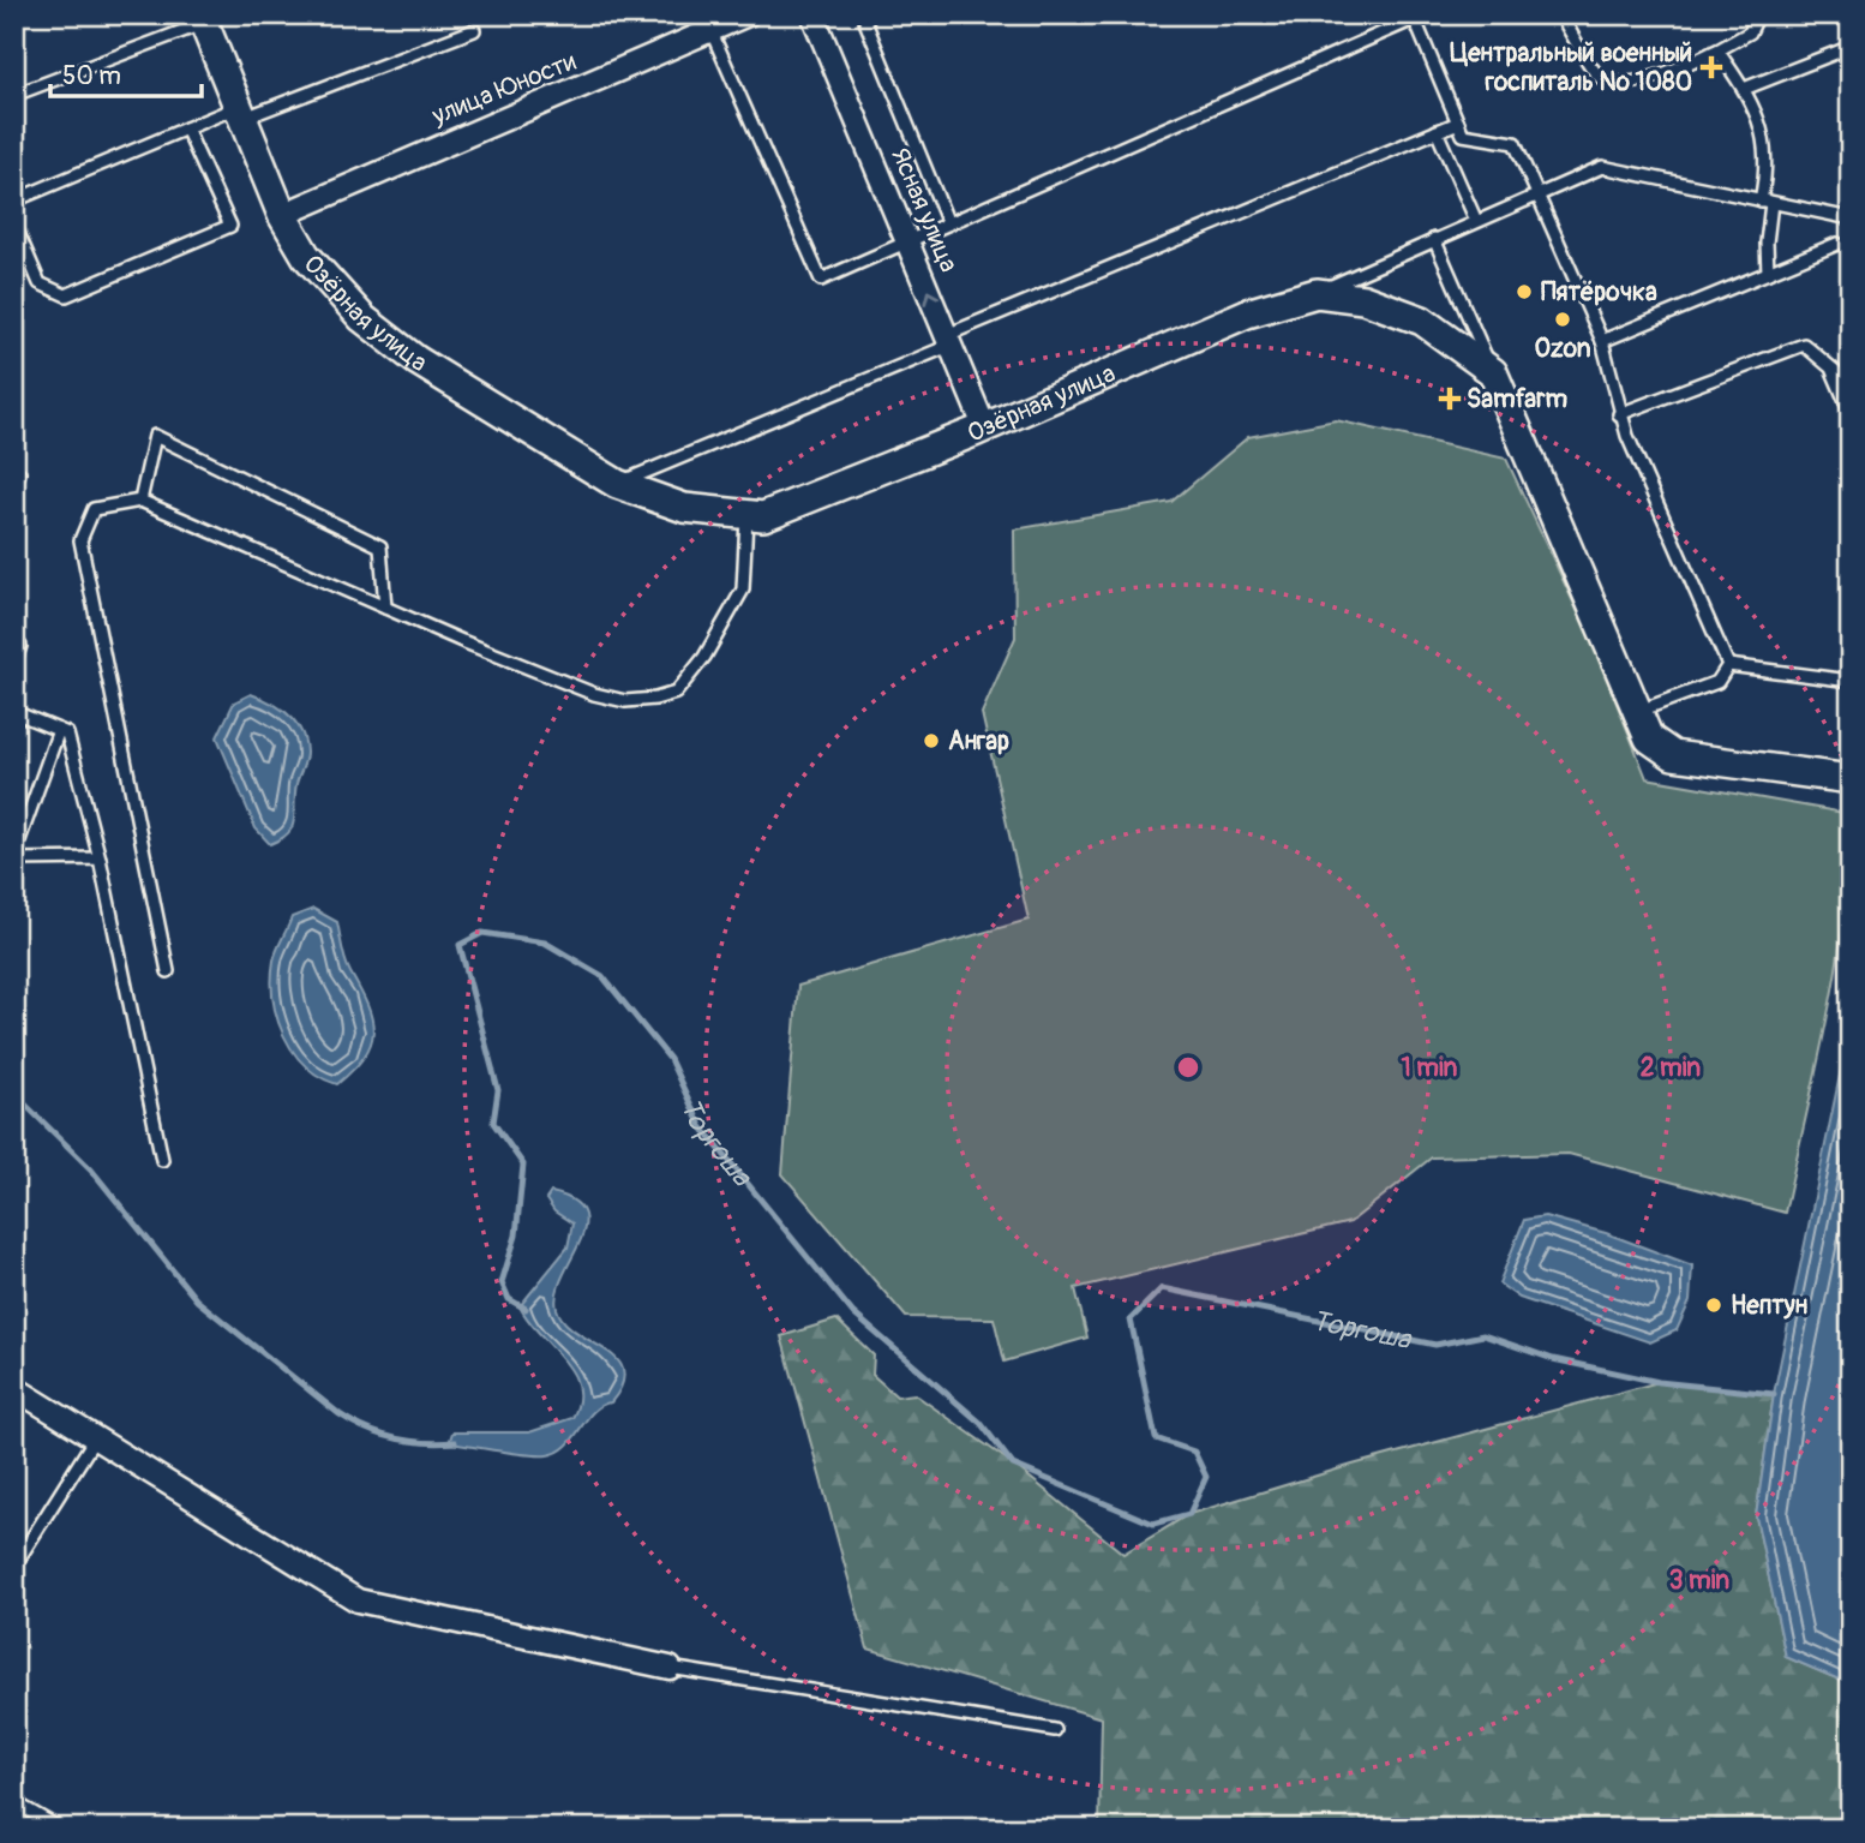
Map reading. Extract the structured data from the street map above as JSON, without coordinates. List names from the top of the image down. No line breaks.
{"streets":{"street":["улица Юности","Ясная улица","Озёрная улица"]},"crossings":[["улица Юности","Озёрная улица"],["Ясная улица","Озёрная улица"]],"water":["Торгоша"],"places":{"health":["Центральный военный госпиталь № 1080","Samfarm"],"other":["Пятёрочка","Ozon","Ангар","Нептун"]},"scale_bar":"50 m","rings":["1 min","2 min","3 min"]}
